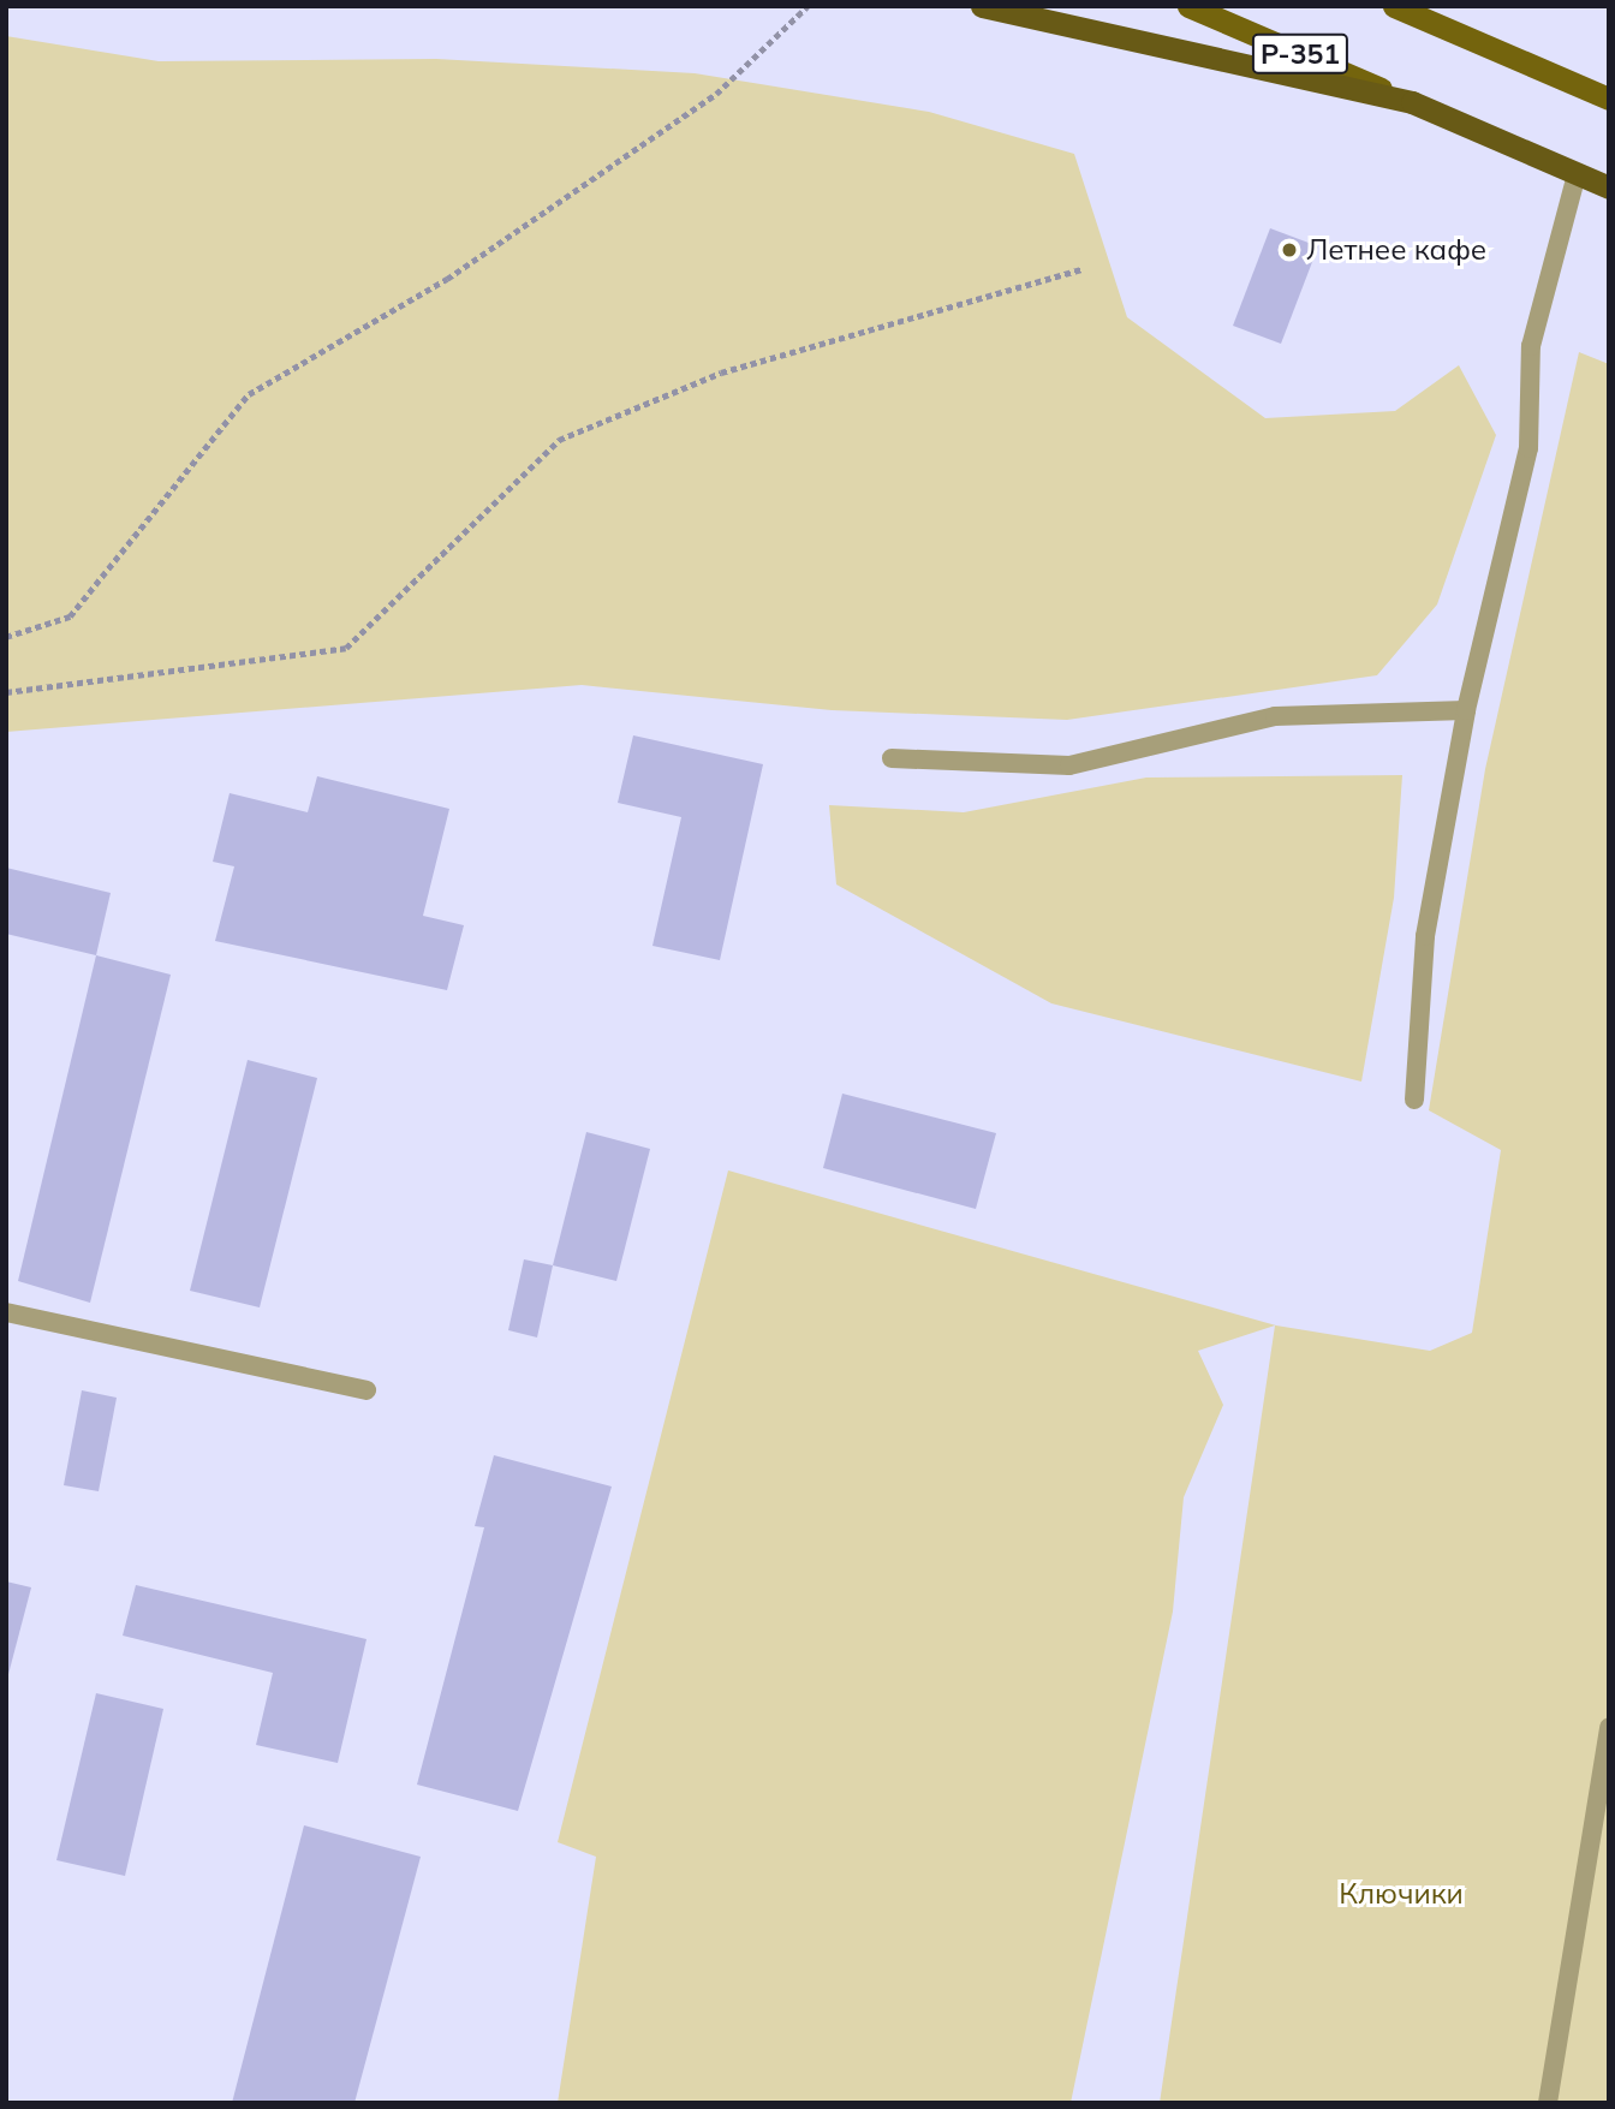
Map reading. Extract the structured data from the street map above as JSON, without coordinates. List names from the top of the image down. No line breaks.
{"streets":{"highway":["Р-351"]},"parks":["Ключики"],"places":["Летнее кафе"]}
